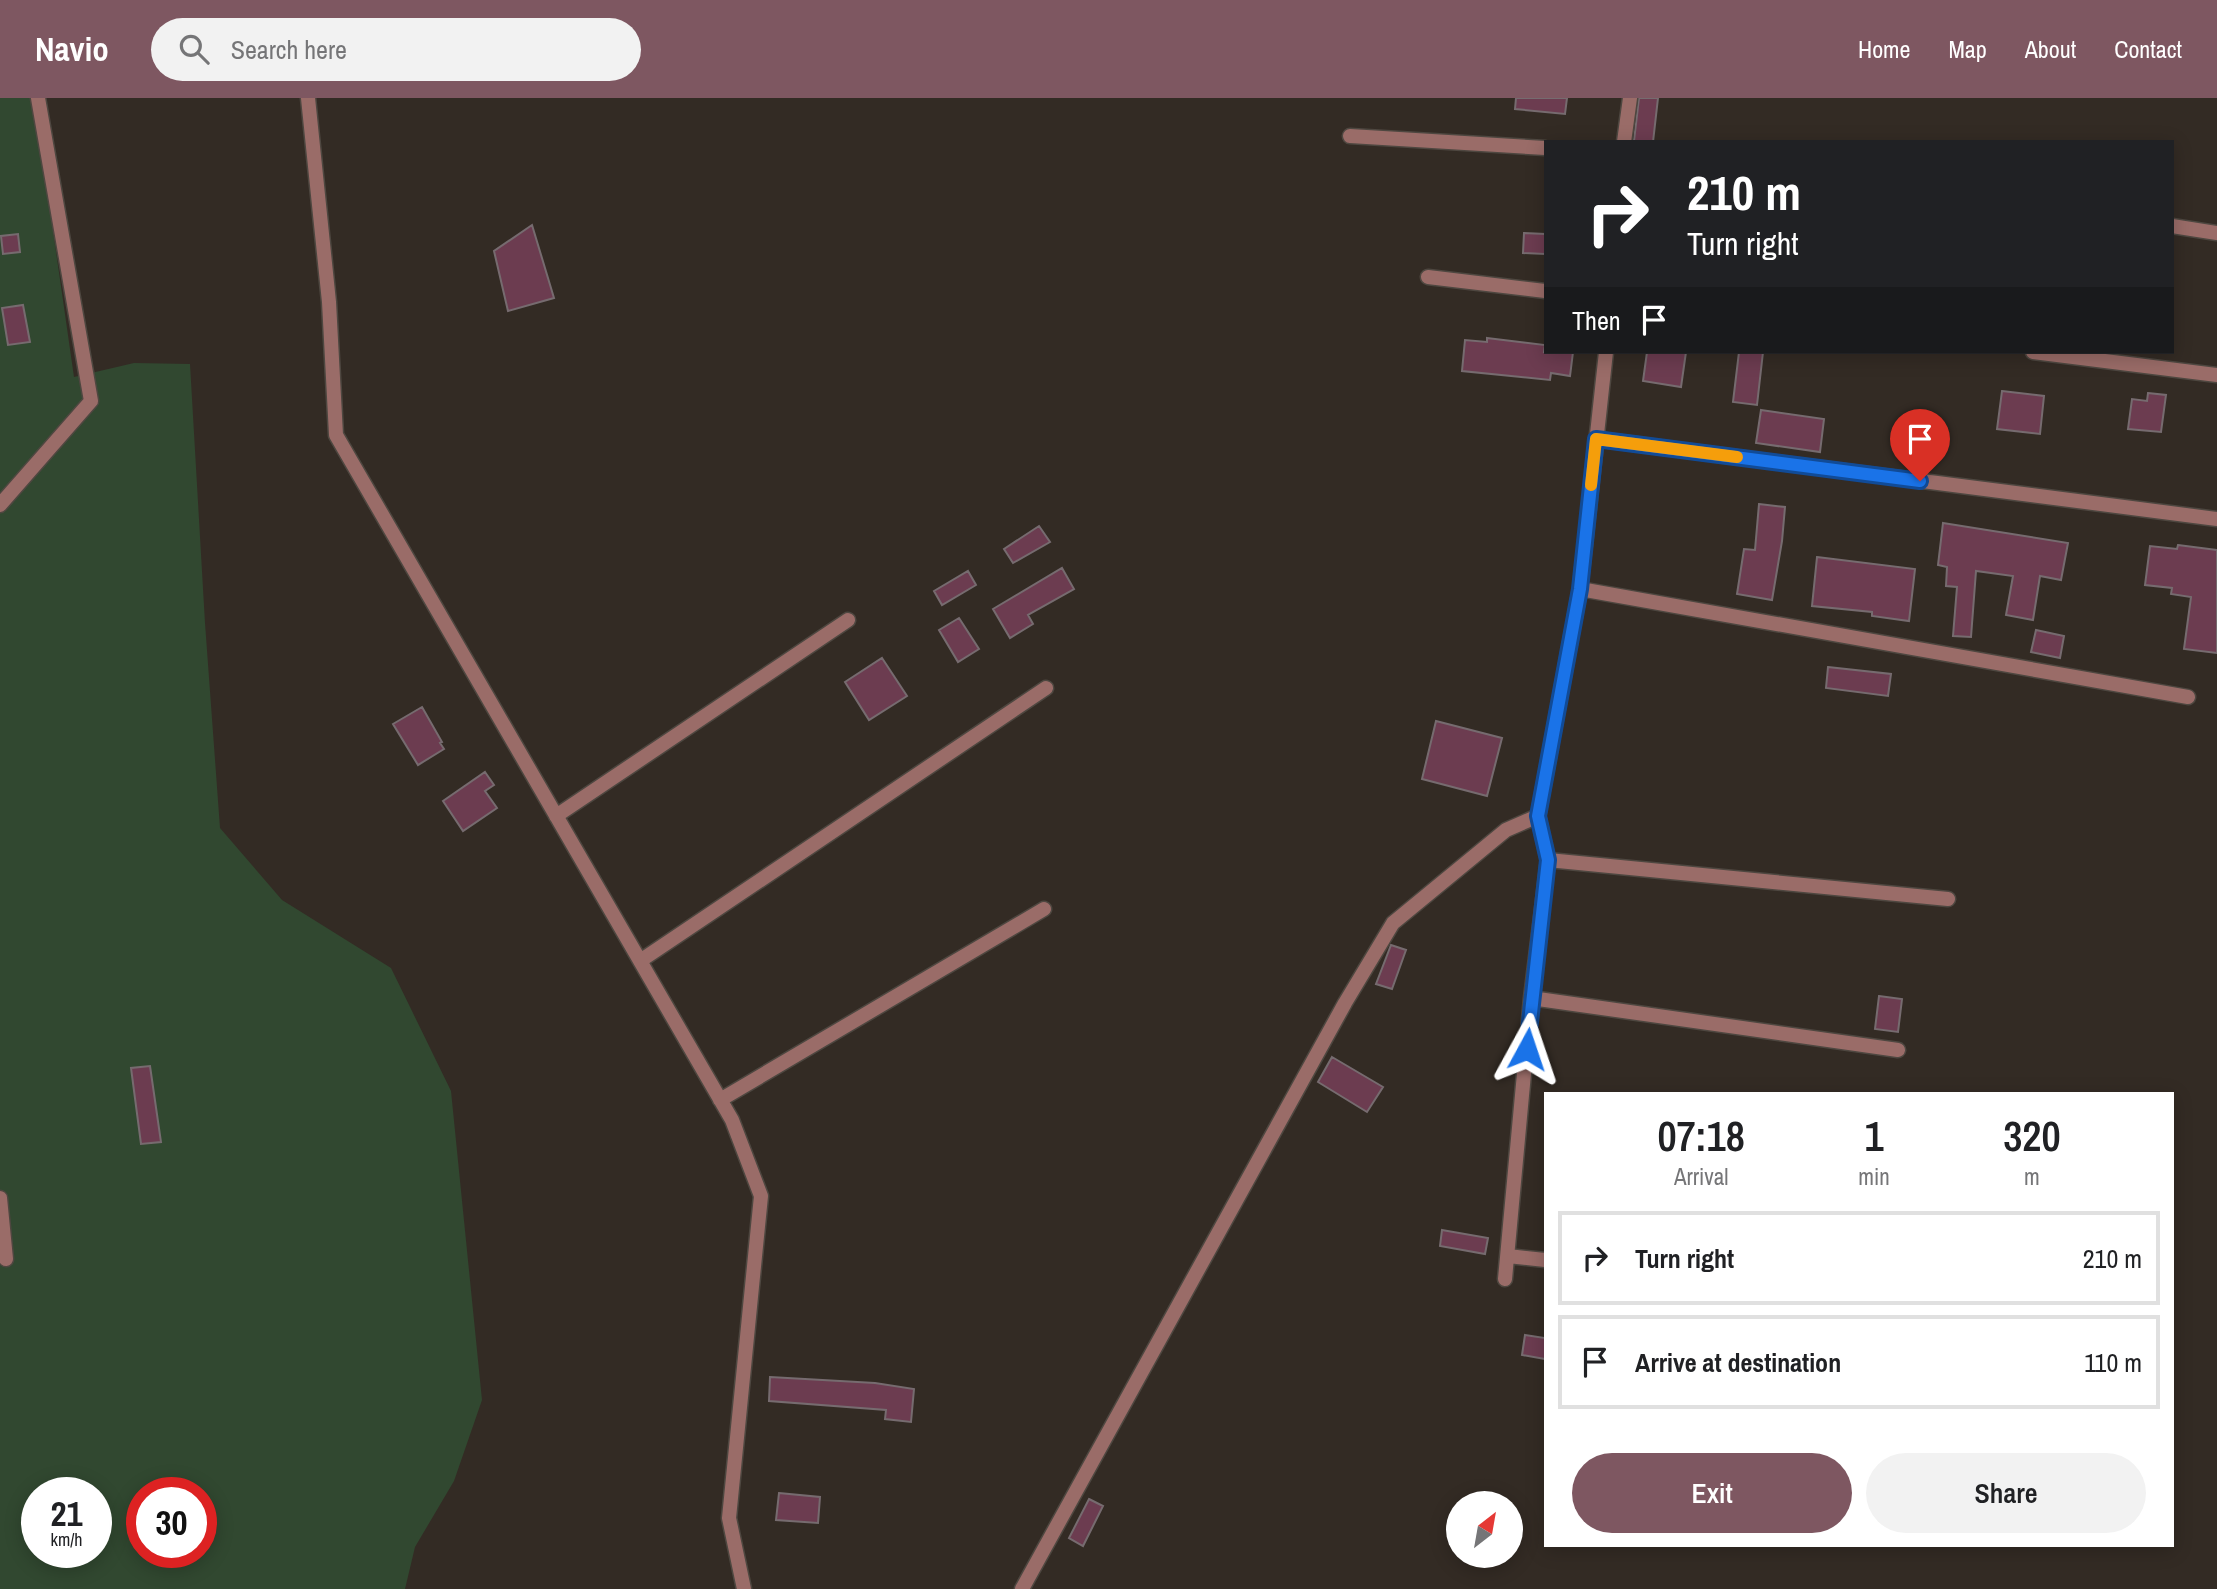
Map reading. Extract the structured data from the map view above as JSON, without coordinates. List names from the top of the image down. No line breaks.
{"north":"top right","page":{"header":"Navio","search":"Search here","nav":["Home","Map","About","Contact"],"turn":["210 m","Turn right"],"then":"Then","eta":["07:18","Arrival","1","min","320","m"],"list":[{"name":"Turn right","value":"210 m"},{"name":"Arrive at destination","value":"110 m"}],"buttons":["Exit","Share"],"speed":"21 km/h","limit":"30"}}
